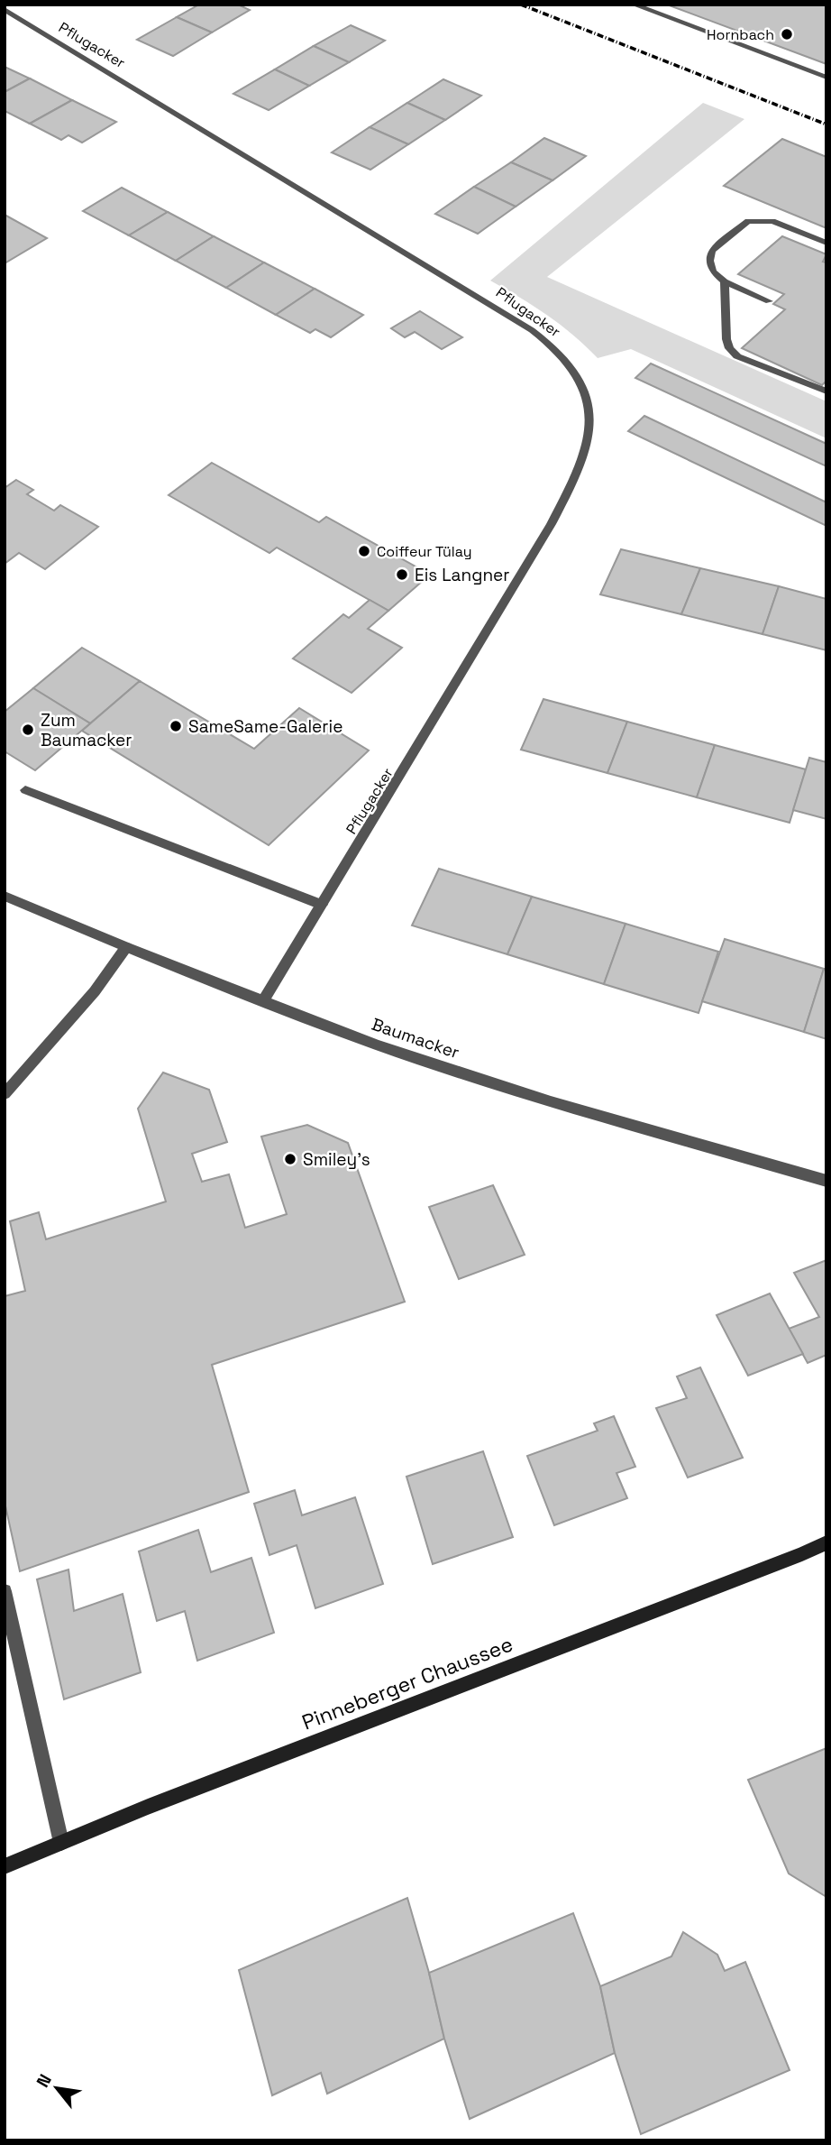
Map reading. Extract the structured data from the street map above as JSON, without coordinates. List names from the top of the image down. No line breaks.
{"streets":{"main road":["Pinneberger Chaussee"],"street":["Pflugacker","Baumacker"]},"crossings":[["Pflugacker","Baumacker"]],"places":["Hornbach","Coiffeur Tülay","Eis Langner","SameSame-Galerie","Zum Baumacker","Smiley's"],"north":"top left"}
